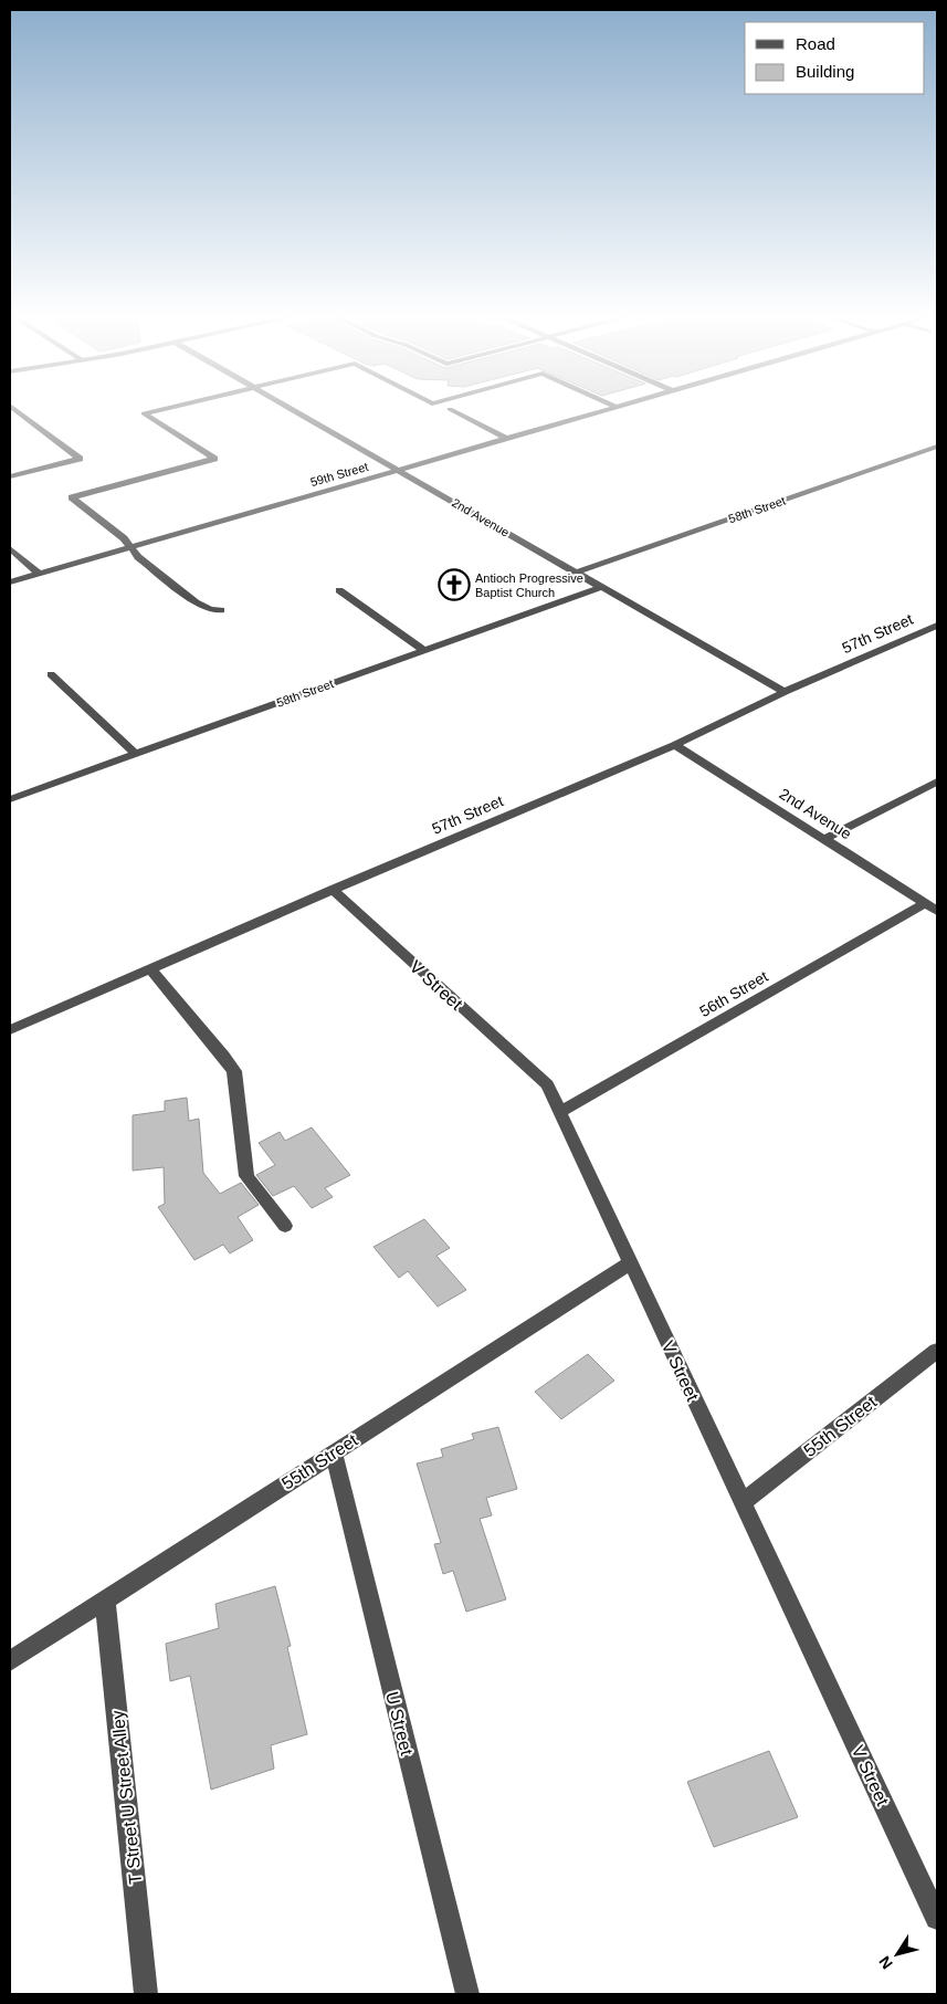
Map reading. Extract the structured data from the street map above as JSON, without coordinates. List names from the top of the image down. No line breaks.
{"streets":{"street":["59th Street","58th Street","2nd Avenue","57th Street","V Street","56th Street","55th Street","U Street","T Street U Street Alley"]},"crossings":[["59th Street","2nd Avenue"],["58th Street","2nd Avenue"],["2nd Avenue","57th Street"],["2nd Avenue","56th Street"],["57th Street","V Street"],["V Street","56th Street"],["V Street","55th Street"],["55th Street","U Street"],["55th Street","T Street U Street Alley"]],"places":{"church":["Antioch Progressive Baptist Church"]},"legend":["Road","Building"],"north":"bottom left"}
